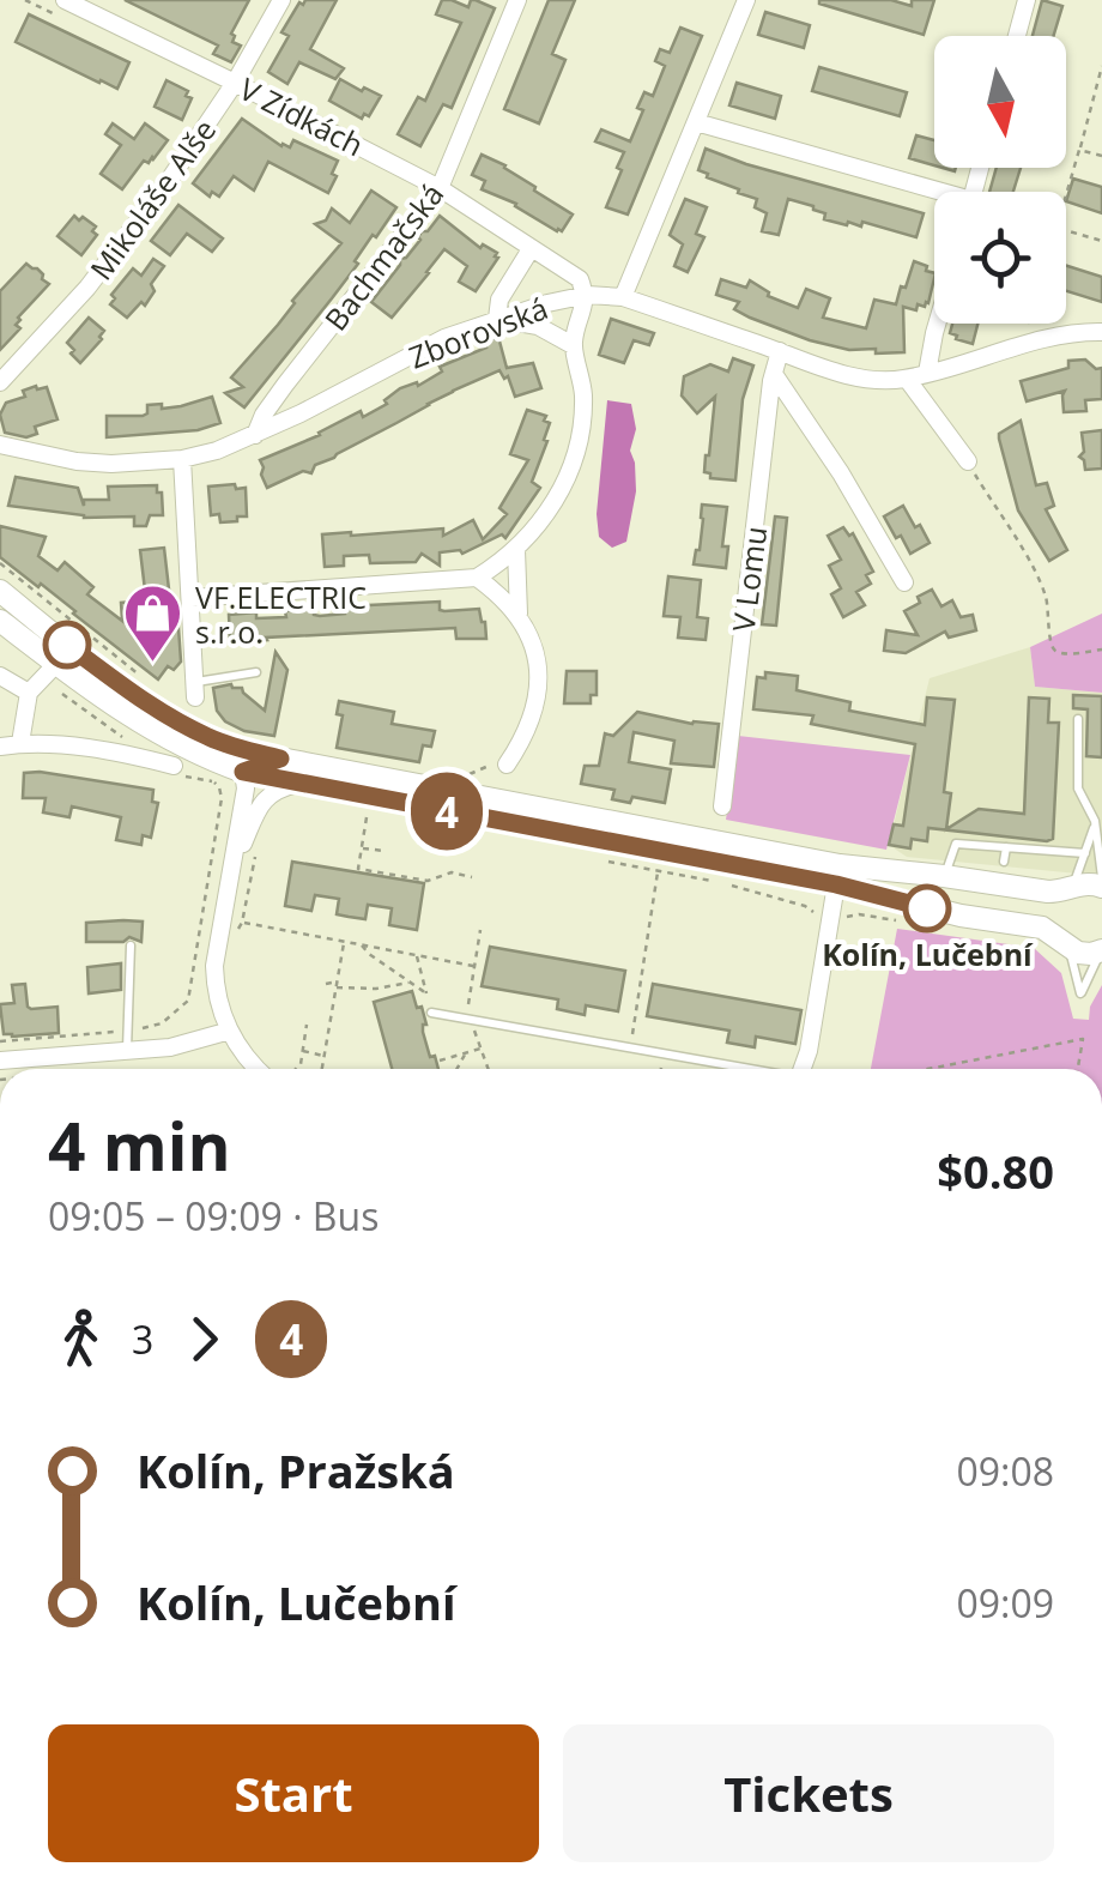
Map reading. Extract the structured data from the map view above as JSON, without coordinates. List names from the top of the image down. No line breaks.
{"streets":{"street":["V Zídkách","Mikoláše Alše","Bachmačská","Zborovská","V Lomu"]},"crossings":[["V Zídkách","Mikoláše Alše"],["V Zídkách","Bachmačská"],["V Zídkách","Zborovská"],["Bachmačská","Zborovská"],["Zborovská","V Lomu"]],"places":{"shop":["VF.ELECTRIC s.r.o."],"other":["Kolín, Lučební"]},"lines":["bus line 4"],"north":"bottom","page":{"on_map":"4","heading":["4 min","09:05 – 09:09 · Bus","$0.80"],"legs":["3","4"],"list":[{"name":"Kolín, Pražská","value":"09:08"},{"name":"Kolín, Lučební","value":"09:09"}],"buttons":["Start","Tickets"]}}
